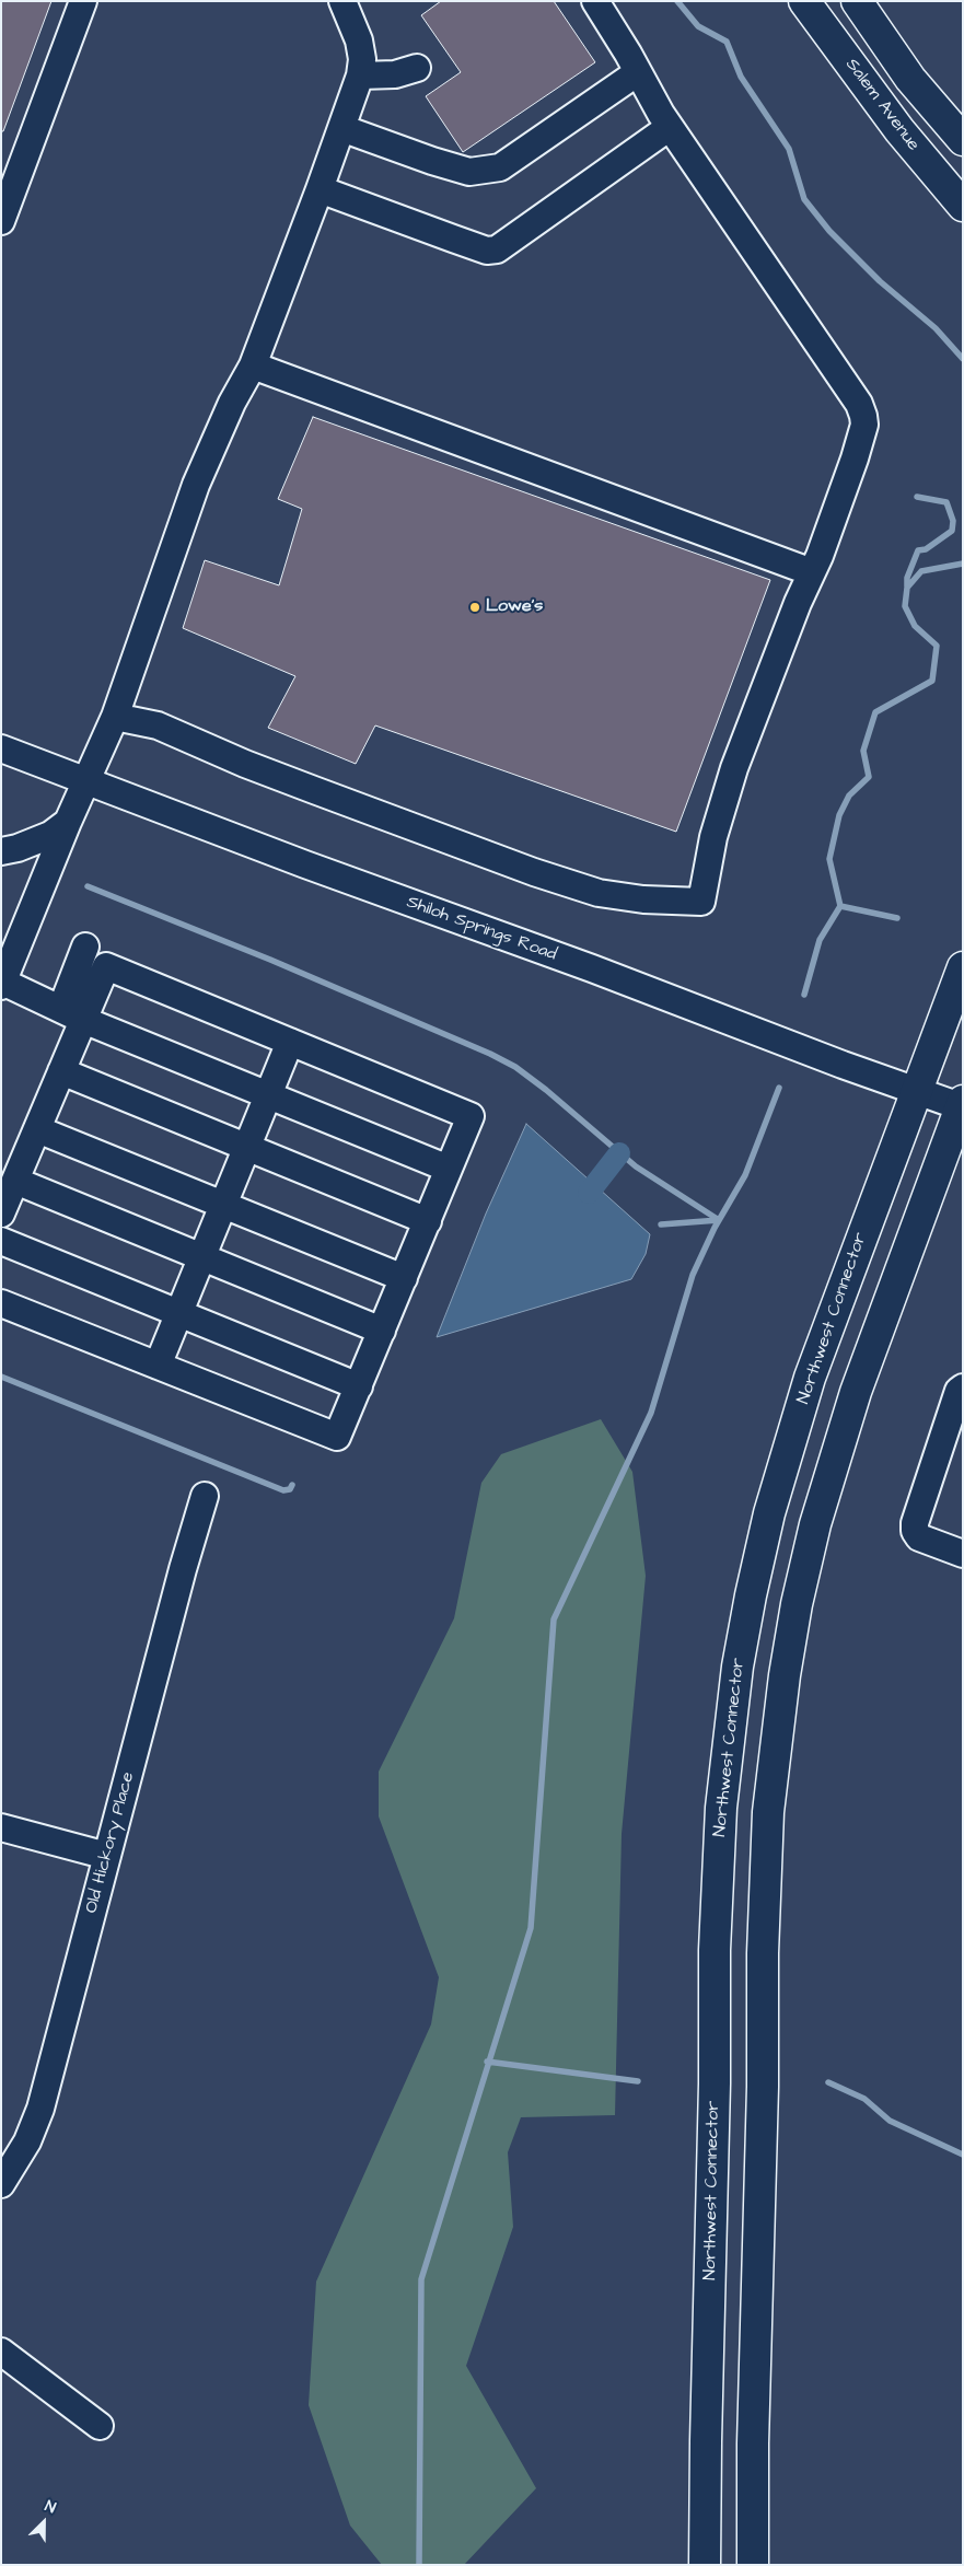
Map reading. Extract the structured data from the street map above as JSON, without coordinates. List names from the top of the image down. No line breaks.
{"streets":{"highway":["Salem Avenue","Northwest Connector"],"street":["Shiloh Springs Road","Old Hickory Place"]},"crossings":[["Shiloh Springs Road","Northwest Connector"]],"places":["Lowe's"],"north":"top right"}
